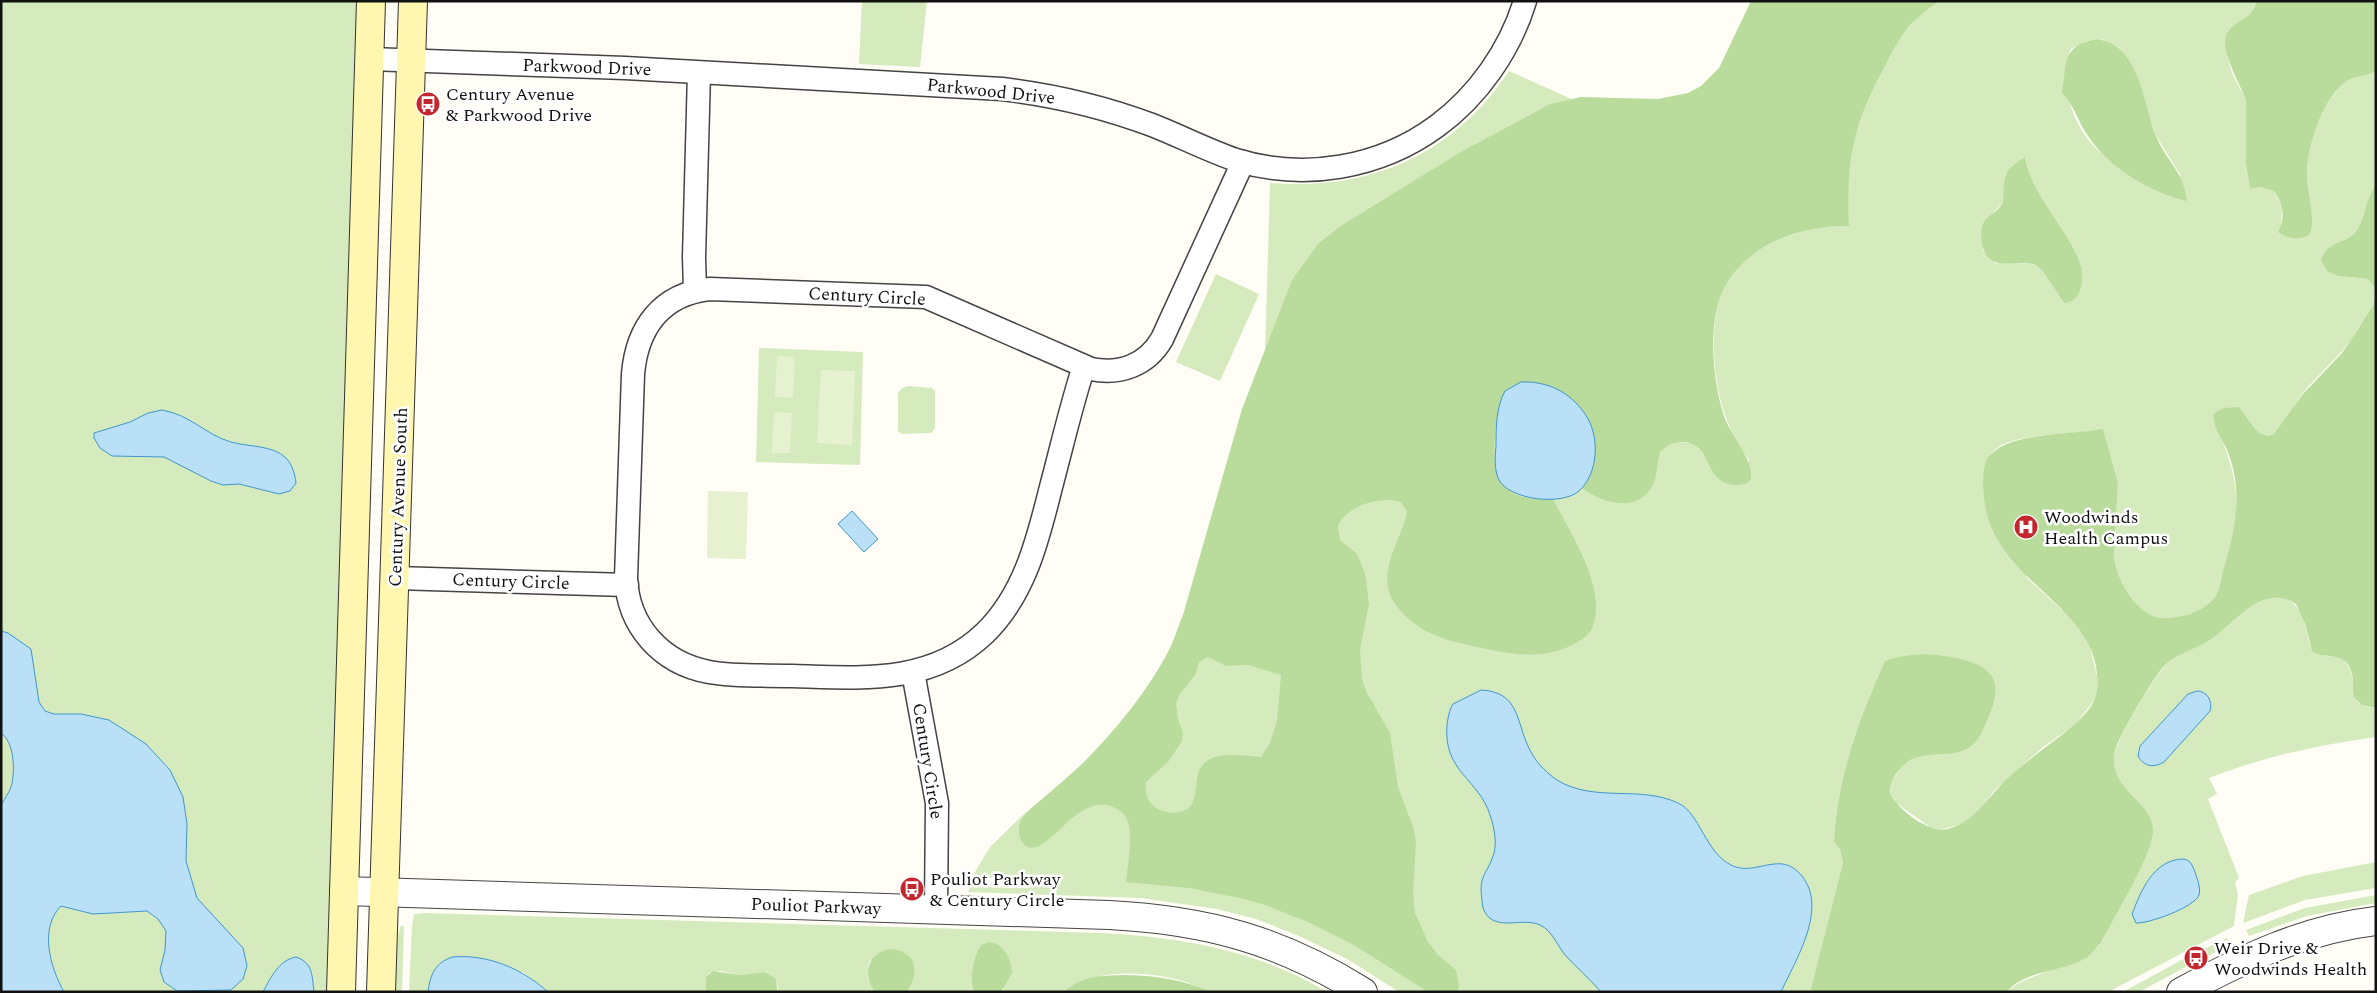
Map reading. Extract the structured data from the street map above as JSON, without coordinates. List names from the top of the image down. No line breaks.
{"streets":{"main road":["Century Avenue South"],"street":["Parkwood Drive","Century Circle","Pouliot Parkway"]},"crossings":[["Parkwood Drive","Century Circle"],["Parkwood Drive","Century Avenue South"],["Century Circle","Century Avenue South"],["Century Circle","Pouliot Parkway"],["Century Avenue South","Pouliot Parkway"]],"places":{"bus stop":["Century Avenue & Parkwood Drive","Pouliot Parkway & Century Circle","Weir Drive & Woodwinds Health"],"hospital":["Woodwinds Health Campus"]}}
